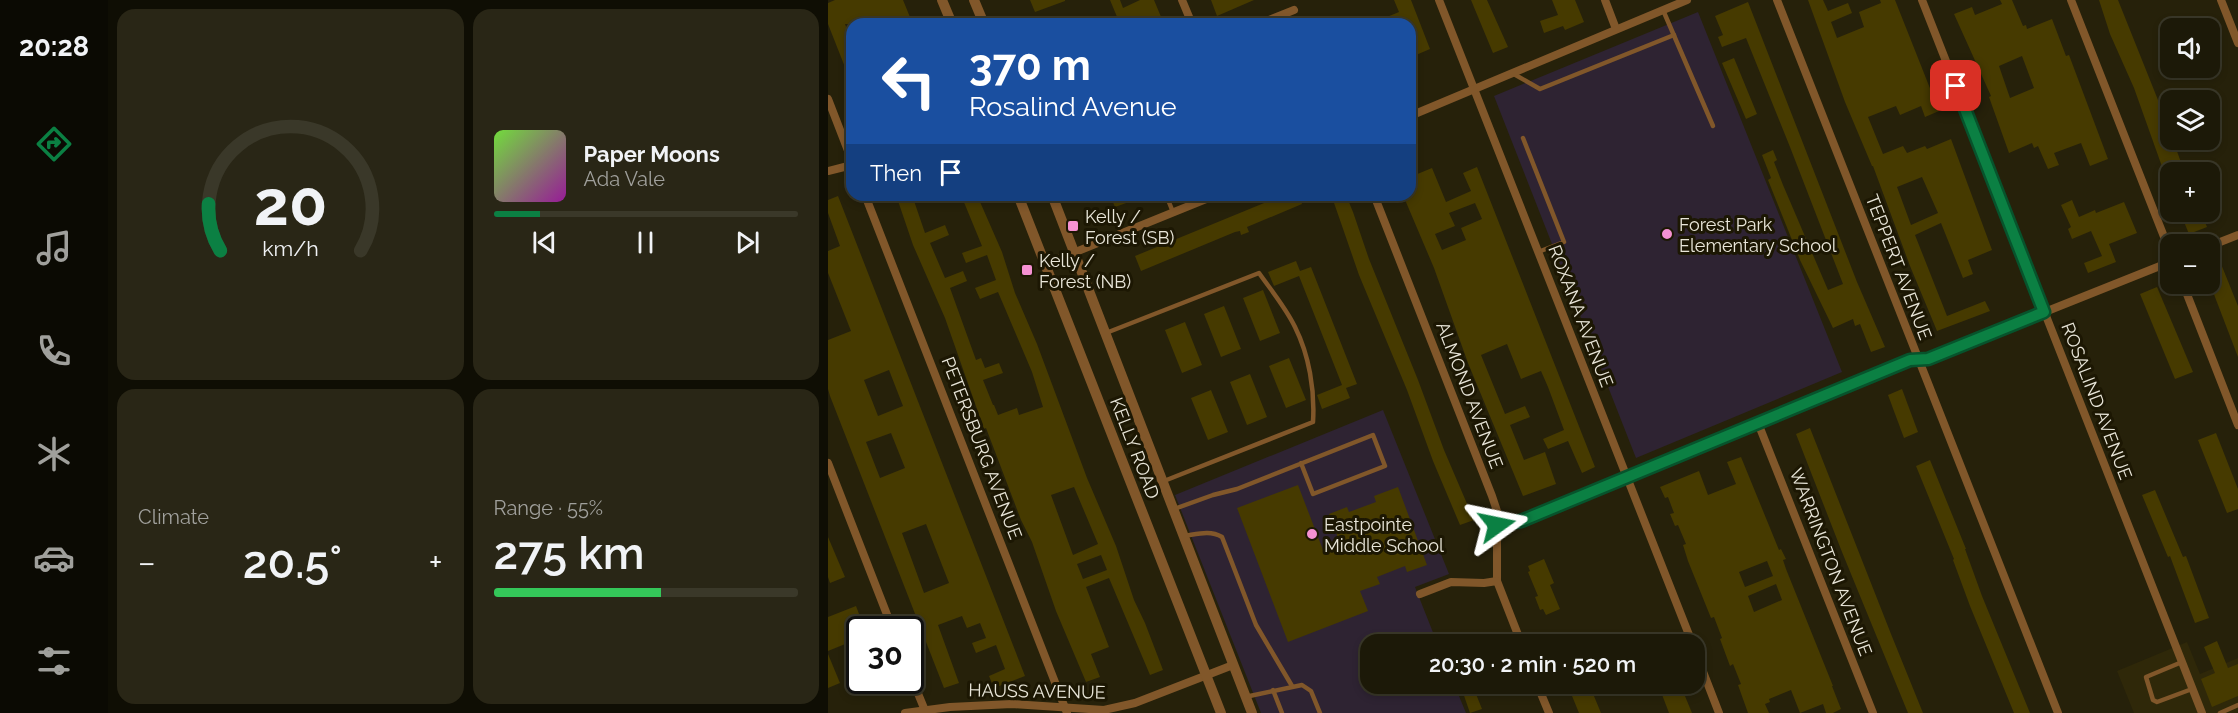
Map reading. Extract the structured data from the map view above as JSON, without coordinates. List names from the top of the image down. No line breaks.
{"streets":{"street":["TEPPERT AVENUE","ROXANA AVENUE","ALMOND AVENUE","ROSALIND AVENUE","PETERSBURG AVENUE","KELLY ROAD","WARRINGTON AVENUE","HAUSS AVENUE"]},"crossings":[["PETERSBURG AVENUE","HAUSS AVENUE"],["KELLY ROAD","HAUSS AVENUE"]],"places":{"transit":["Kelly / Forest (SB)","Kelly / Forest (NB)"],"other":["Forest Park Elementary School","Eastpointe Middle School"]},"page":{"tabs":"20:28","map_buttons":["+","−"],"turn":["370 m","Rosalind Avenue"],"song":["Paper Moons","Ada Vale"],"then":"Then","tile":["Climate",["Range · 55%","275 km"]],"heat":["−","20.5°","+"],"limit":"30","trip":"20:30 · 2 min · 520 m","gauge":["20","km/h"]}}
